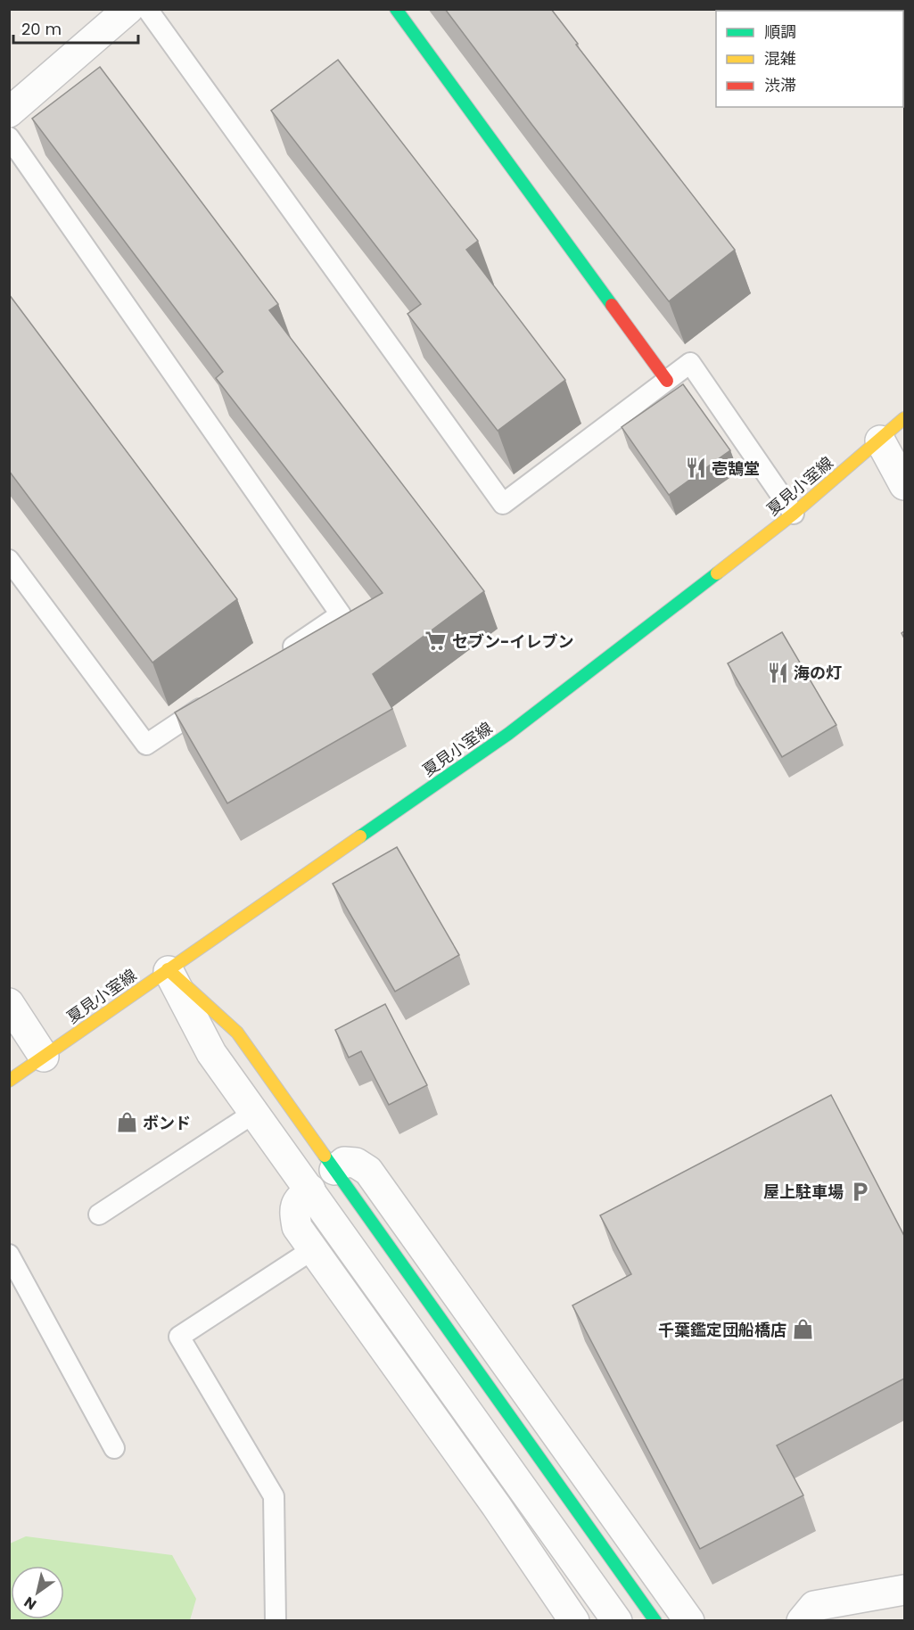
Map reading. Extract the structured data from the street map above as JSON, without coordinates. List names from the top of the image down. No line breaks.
{"streets":{"street":["夏見小室線"]},"places":{"restaurant":["壱鵠堂","海の灯"],"supermarket":["セブン-イレブン"],"shop":["ボンド","千葉鑑定団船橋店"],"parking":["屋上駐車場"]},"legend":["順調","混雑","渋滞"],"scale_bar":"20 m","north":"bottom left"}
